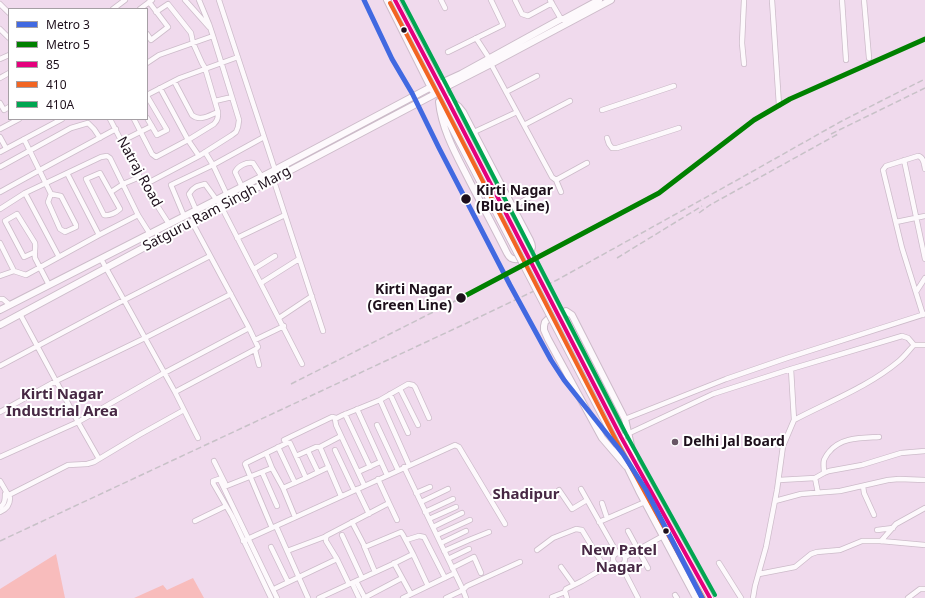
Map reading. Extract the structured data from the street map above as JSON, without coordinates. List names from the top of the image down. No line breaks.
{"streets":{"main road":["Satguru Ram Singh Marg"],"street":["Natraj Road"]},"crossings":[["Natraj Road","Satguru Ram Singh Marg"]],"districts":["Kirti Nagar Industrial Area","Shadipur","New Patel Nagar"],"places":["Kirti Nagar (Blue Line)","Kirti Nagar (Green Line)","Delhi Jal Board"],"lines":["metro line 3","transit line 85","transit line 410A","transit line 410","metro line 5"],"legend":["Metro 3","Metro 5","85","410","410A"]}
